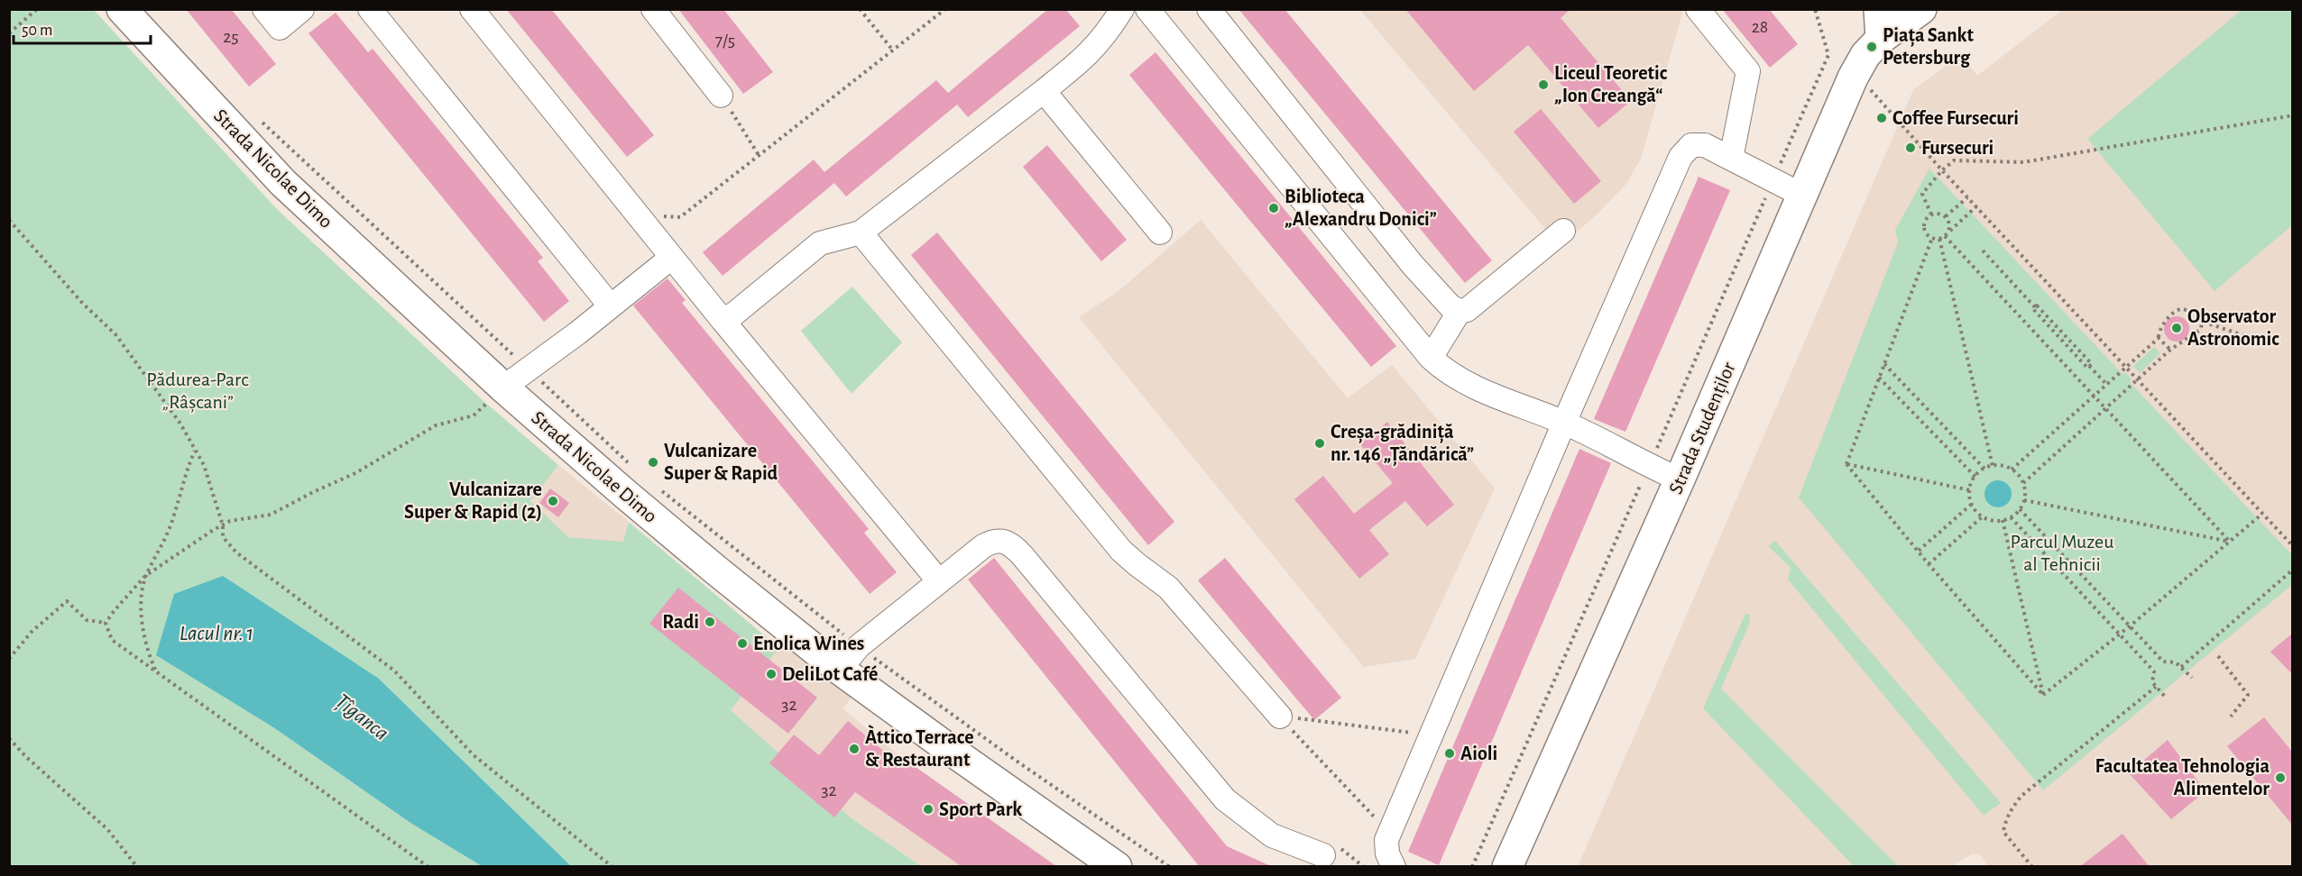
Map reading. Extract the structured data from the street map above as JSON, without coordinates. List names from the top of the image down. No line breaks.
{"streets":{"main road":["Strada Nicolae Dimo","Strada Studenților"]},"water":["Lacul nr. 1","Țîganca"],"parks":["Pădurea-Parc „Râșcani”","Parcul Muzeu al Tehnicii"],"places":["Piața Sankt Petersburg","Liceul Teoretic „Ion Creangă“","Coffee Fursecuri","Fursecuri","Biblioteca „Alexandru Donici”","Observator Astronomic","Creșa-grădiniță nr. 146 „Țăndărică”","Vulcanizare Super & Rapid","Vulcanizare Super & Rapid (2)","Radi","Enolica Wines","DeliLot Café","Àttico Terrace & Restaurant","Aioli","Facultatea Tehnologia Alimentelor","Sport Park"],"house_numbers":["28","25","7/5","32","32"],"scale_bar":"50 m"}
